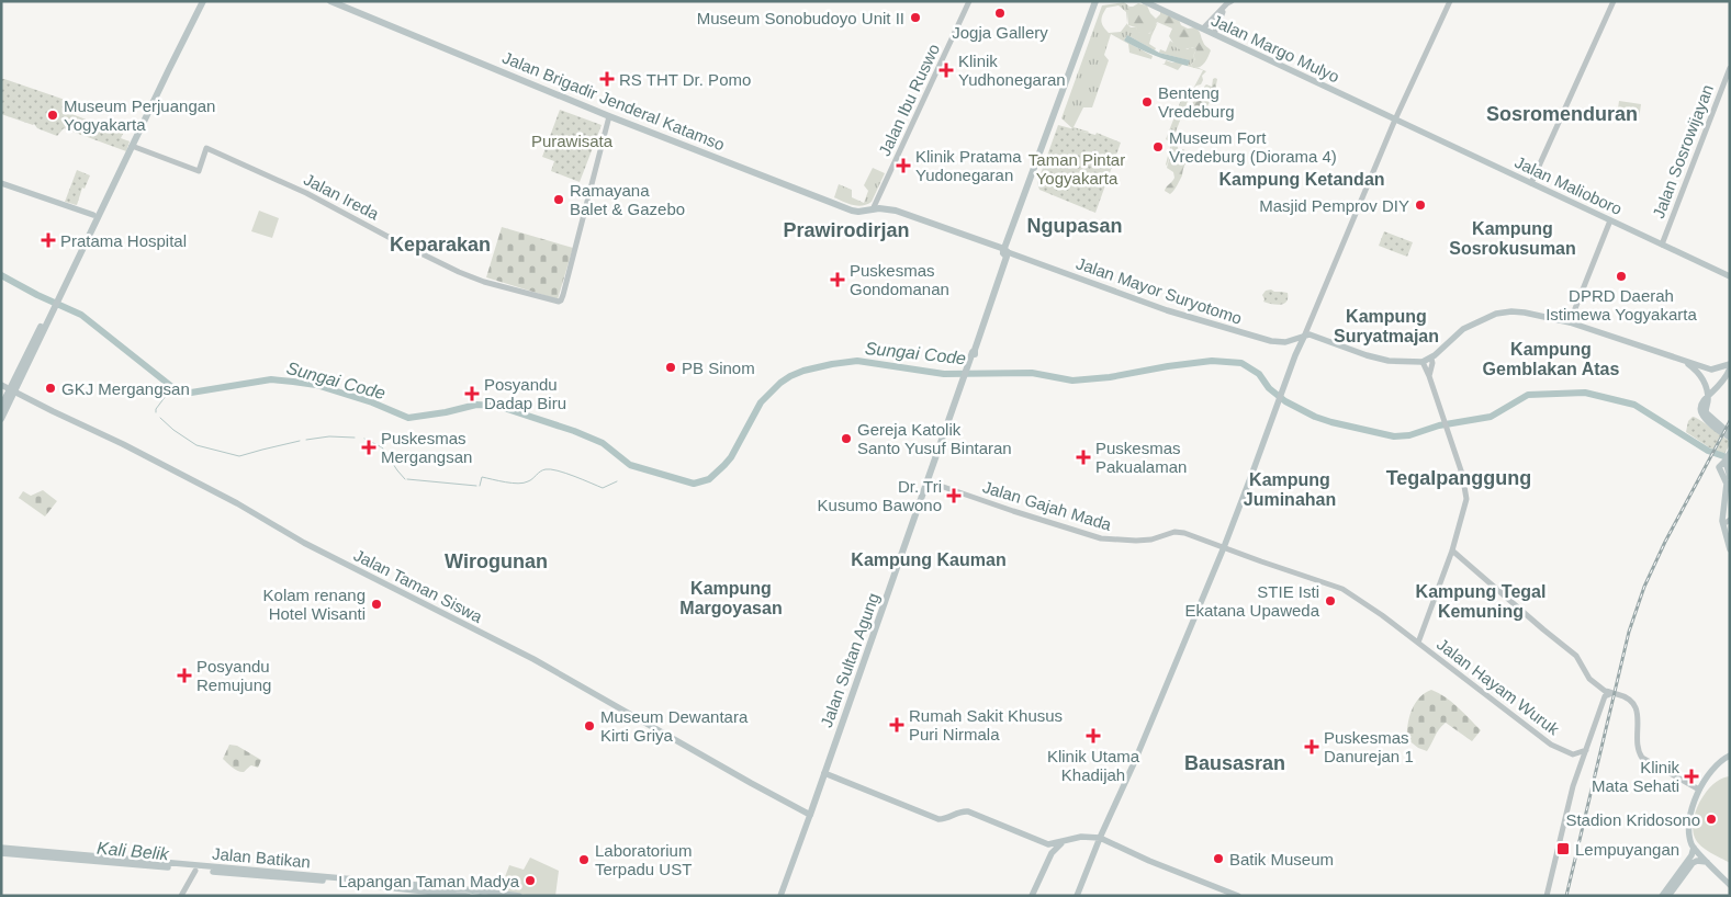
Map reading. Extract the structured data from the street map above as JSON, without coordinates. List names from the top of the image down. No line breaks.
{"streets":{"main road":["Jalan Margo Mulyo","Jalan Brigadir Jenderal Katamso","Jalan Malioboro","Jalan Mayor Suryotomo","Jalan Taman Siswa","Jalan Sultan Agung","Jalan Batikan"],"street":["Jalan Ibu Ruswo","Jalan Sosrowijayan","Jalan Ireda","Jalan Gajah Mada","Jalan Hayam Wuruk"]},"crossings":[["Jalan Margo Mulyo","Jalan Malioboro"],["Jalan Ibu Ruswo","Jalan Brigadir Jenderal Katamso"],["Jalan Brigadir Jenderal Katamso","Jalan Ireda"],["Jalan Brigadir Jenderal Katamso","Jalan Mayor Suryotomo"],["Jalan Brigadir Jenderal Katamso","Jalan Sultan Agung"],["Jalan Sosrowijayan","Jalan Malioboro"],["Jalan Mayor Suryotomo","Jalan Sultan Agung"],["Jalan Gajah Mada","Jalan Sultan Agung"],["Jalan Gajah Mada","Jalan Hayam Wuruk"],["Jalan Taman Siswa","Jalan Sultan Agung"]],"districts":["Sosromenduran","Kampung Ketandan","Ngupasan","Kampung Sosrokusuman","Prawirodirjan","Keparakan","Kampung Suryatmajan","Kampung Gemblakan Atas","Tegalpanggung","Kampung Juminahan","Kampung Kauman","Wirogunan","Kampung Margoyasan","Kampung Tegal Kemuning","Bausasran"],"water":["Sungai Code","Kali Belik"],"parks":["Purawisata","Taman Pintar Yogyakarta"],"places":{"other":["Jogja Gallery","Museum Sonobudoyo Unit II","Benteng Vredeburg","Museum Perjuangan Yogyakarta","Museum Fort Vredeburg (Diorama 4)","Ramayana Balet & Gazebo","Masjid Pemprov DIY","DPRD Daerah Istimewa Yogyakarta","PB Sinom","GKJ Mergangsan","Gereja Katolik Santo Yusuf Bintaran","STIE Isti Ekatana Upaweda","Kolam renang Hotel Wisanti","Museum Dewantara Kirti Griya","Stadion Kridosono","Batik Museum","Laboratorium Terpadu UST","Lapangan Taman Madya"],"health":["Klinik Yudhonegaran","RS THT Dr. Pomo","Klinik Pratama Yudonegaran","Pratama Hospital","Puskesmas Gondomanan","Posyandu Dadap Biru","Puskesmas Mergangsan","Puskesmas Pakualaman","Dr. Tri Kusumo Bawono","Posyandu Remujung","Rumah Sakit Khusus Puri Nirmala","Klinik Utama Khadijah","Puskesmas Danurejan 1","Klinik Mata Sehati"],"transit":["Lempuyangan"]}}
